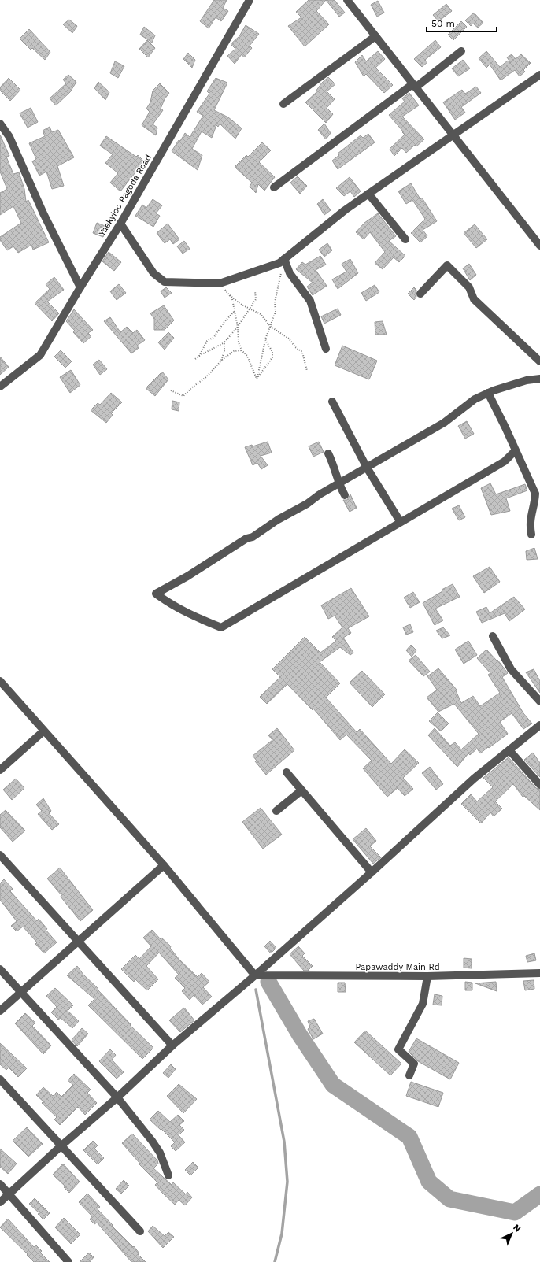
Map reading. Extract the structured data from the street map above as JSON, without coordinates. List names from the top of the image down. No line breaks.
{"streets":{"street":["Yaekyioo Pagoda Road","Papawaddy Main Rd"]},"scale_bar":"50 m","north":"top right"}
